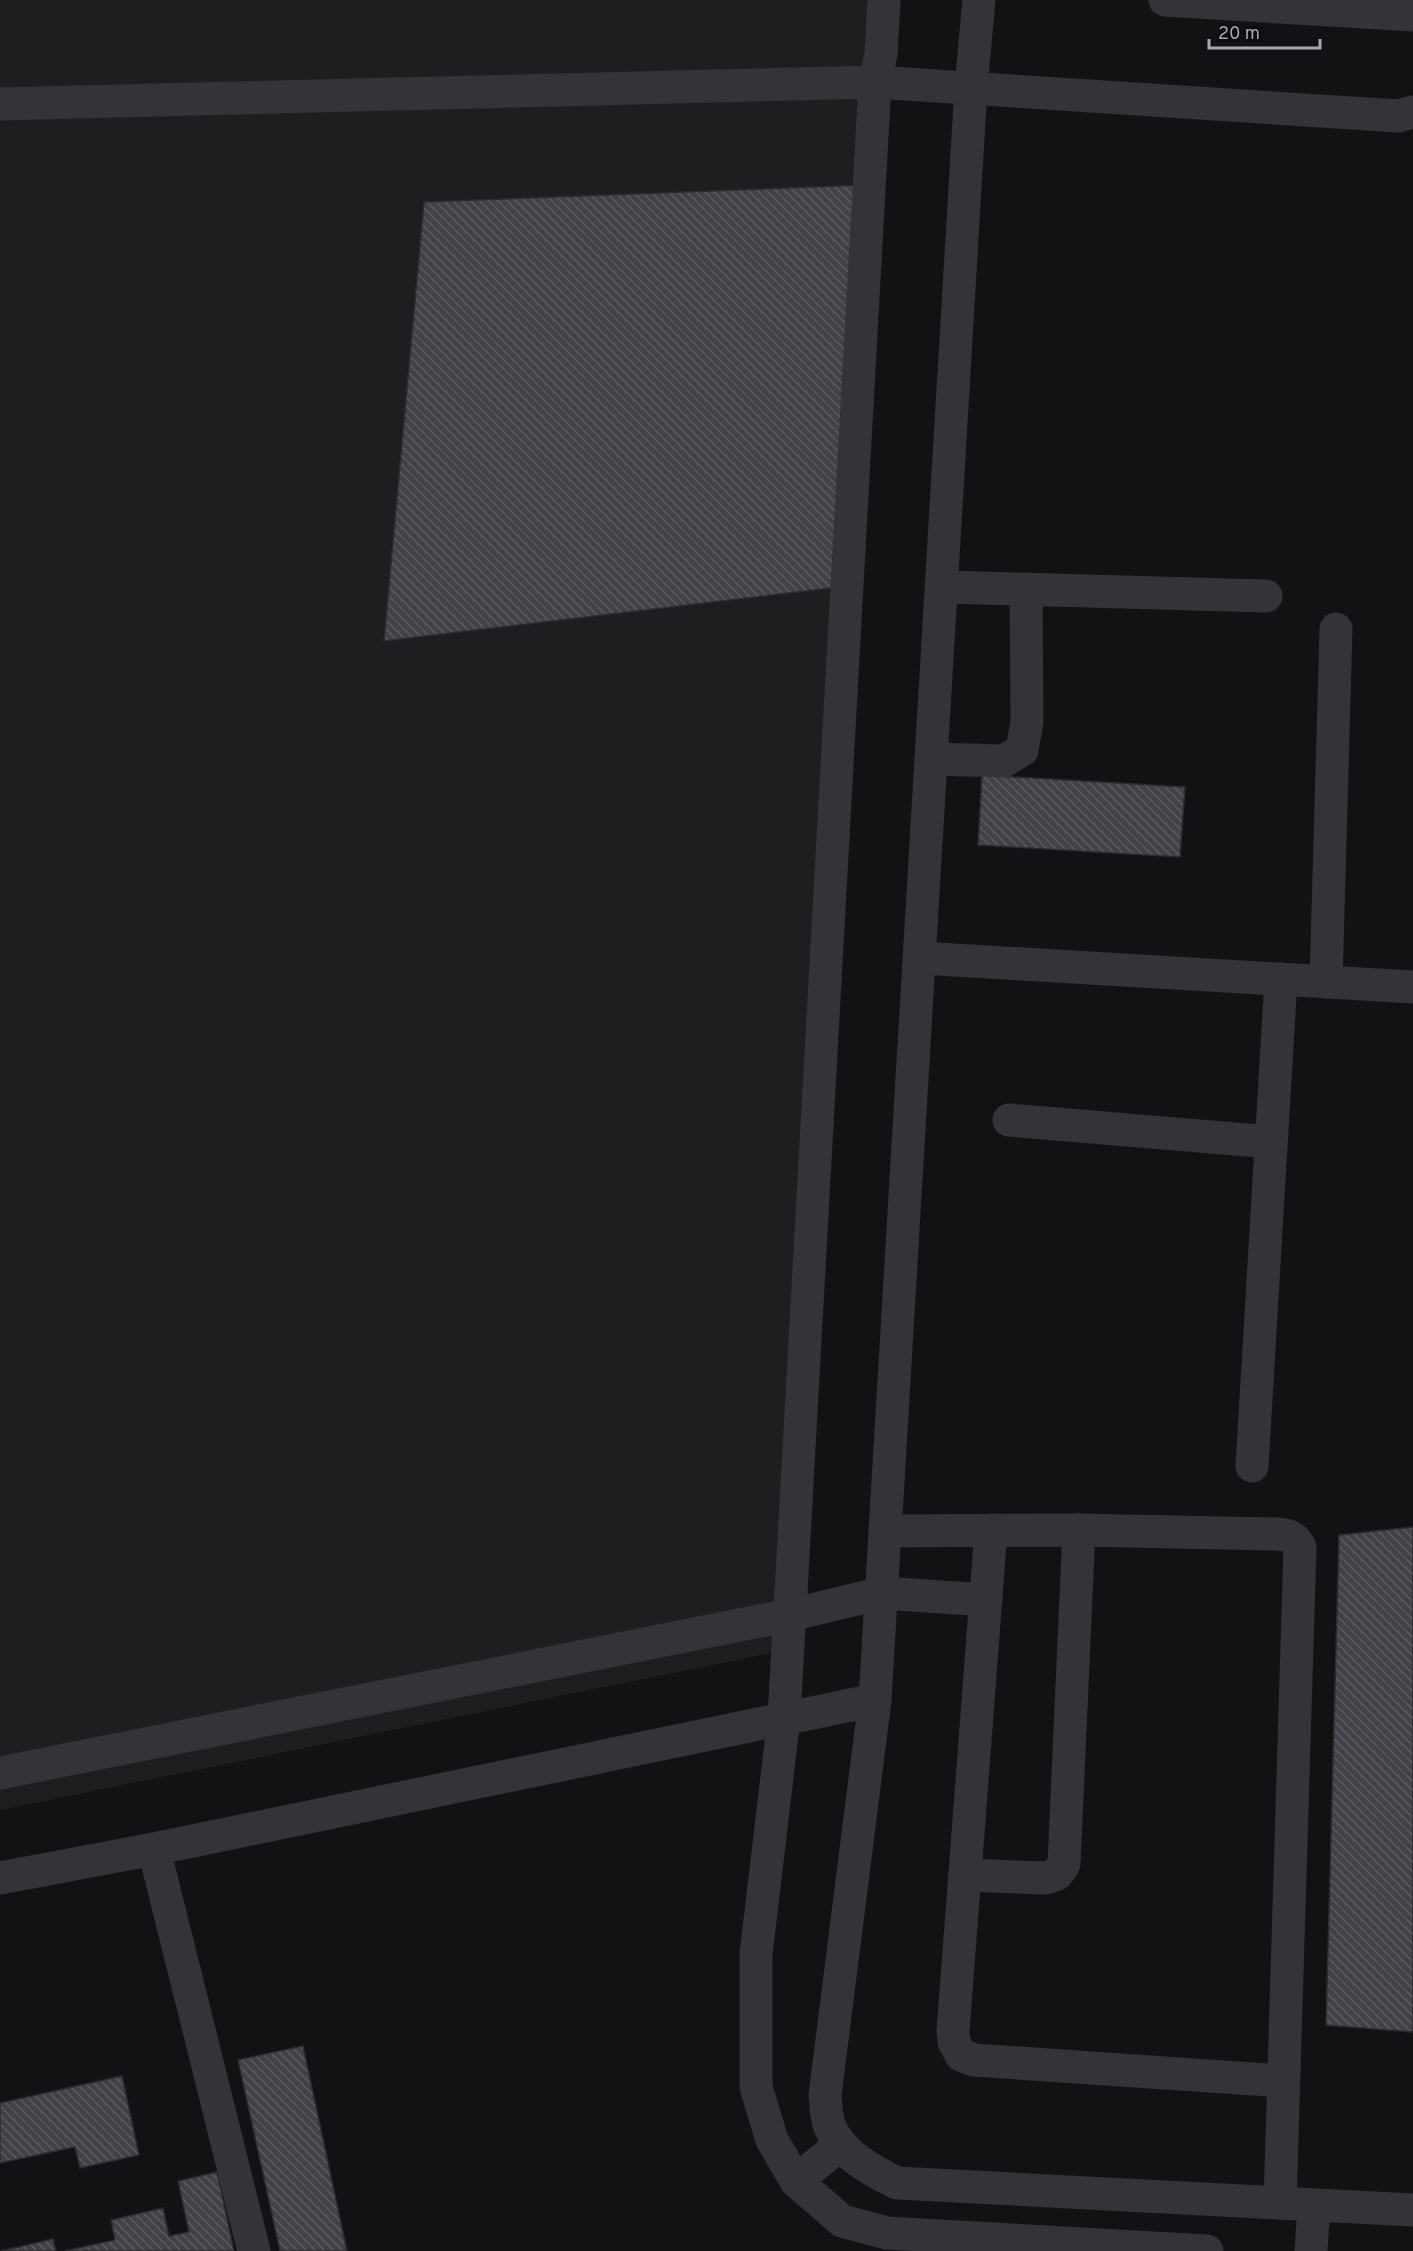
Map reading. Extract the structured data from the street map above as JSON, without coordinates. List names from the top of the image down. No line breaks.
{"scale_bar":"20 m"}
